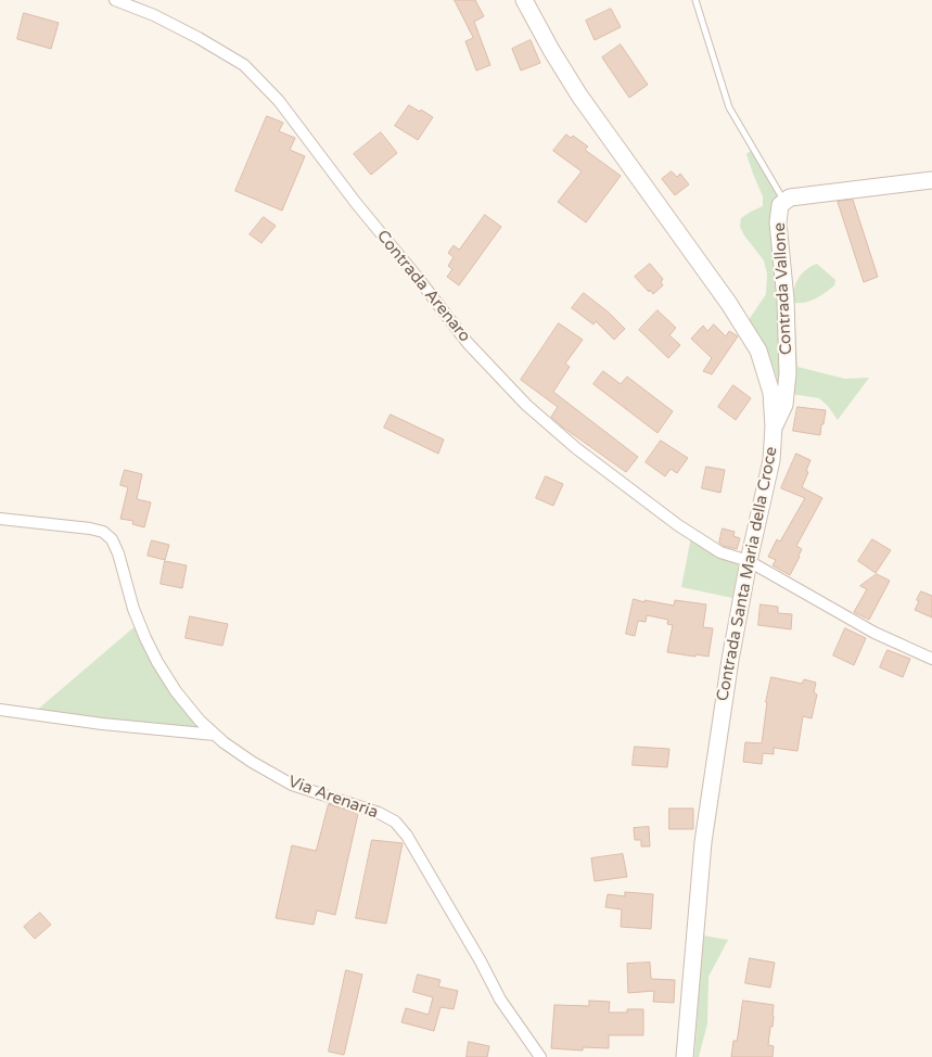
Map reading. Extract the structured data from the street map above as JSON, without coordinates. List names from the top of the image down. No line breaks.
{"streets":{"main road":["Contrada Vallone","Contrada Santa Maria della Croce"],"street":["Contrada Arenaro","Via Arenaria"]},"crossings":[["Contrada Arenaro","Contrada Santa Maria della Croce"],["Contrada Vallone","Contrada Santa Maria della Croce"]]}
